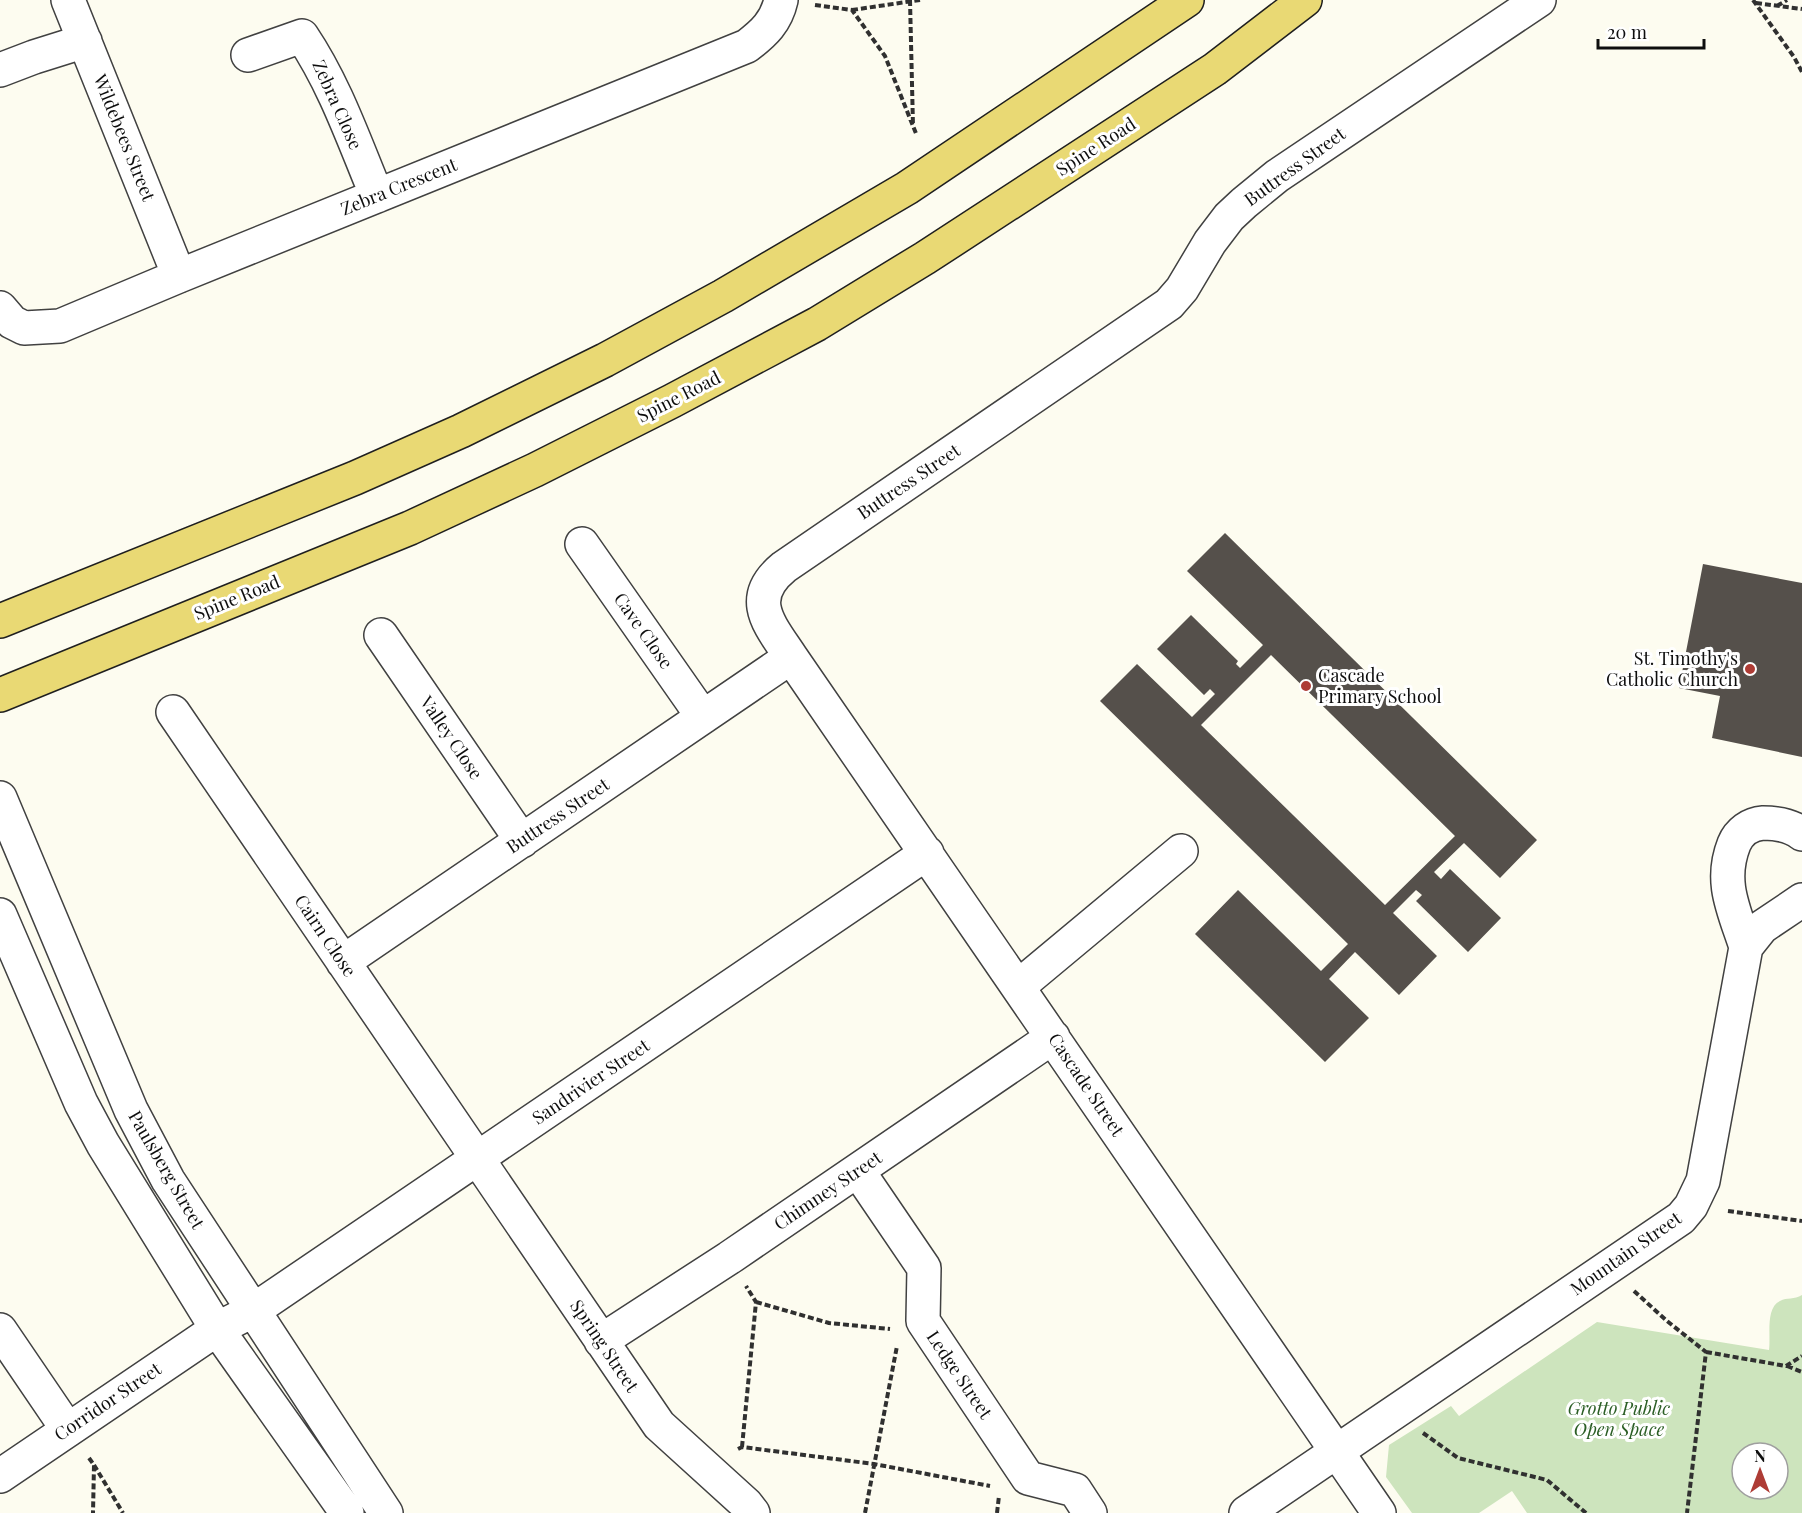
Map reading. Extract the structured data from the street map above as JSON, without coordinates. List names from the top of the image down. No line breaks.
{"streets":{"main road":["Spine Road"],"street":["Zebra Close","Wildebees Street","Buttress Street","Zebra Crescent","Cave Close","Valley Close","Cairn Close","Sandrivier Street","Cascade Street","Paulsberg Street","Chimney Street","Mountain Street","Spring Street","Ledge Street","Corridor Street"]},"crossings":[["Zebra Close","Zebra Crescent"],["Wildebees Street","Zebra Crescent"],["Buttress Street","Cave Close"],["Buttress Street","Valley Close"],["Buttress Street","Cairn Close"],["Buttress Street","Cascade Street"],["Cairn Close","Sandrivier Street"],["Cairn Close","Spring Street"],["Sandrivier Street","Cascade Street"],["Sandrivier Street","Paulsberg Street"],["Sandrivier Street","Spring Street"],["Sandrivier Street","Corridor Street"],["Cascade Street","Chimney Street"],["Cascade Street","Mountain Street"],["Paulsberg Street","Corridor Street"],["Chimney Street","Spring Street"],["Chimney Street","Ledge Street"]],"parks":["Grotto Public Open Space"],"places":["St. Timothy's Catholic Church","Cascade Primary School"],"scale_bar":"20 m","north":"top"}
